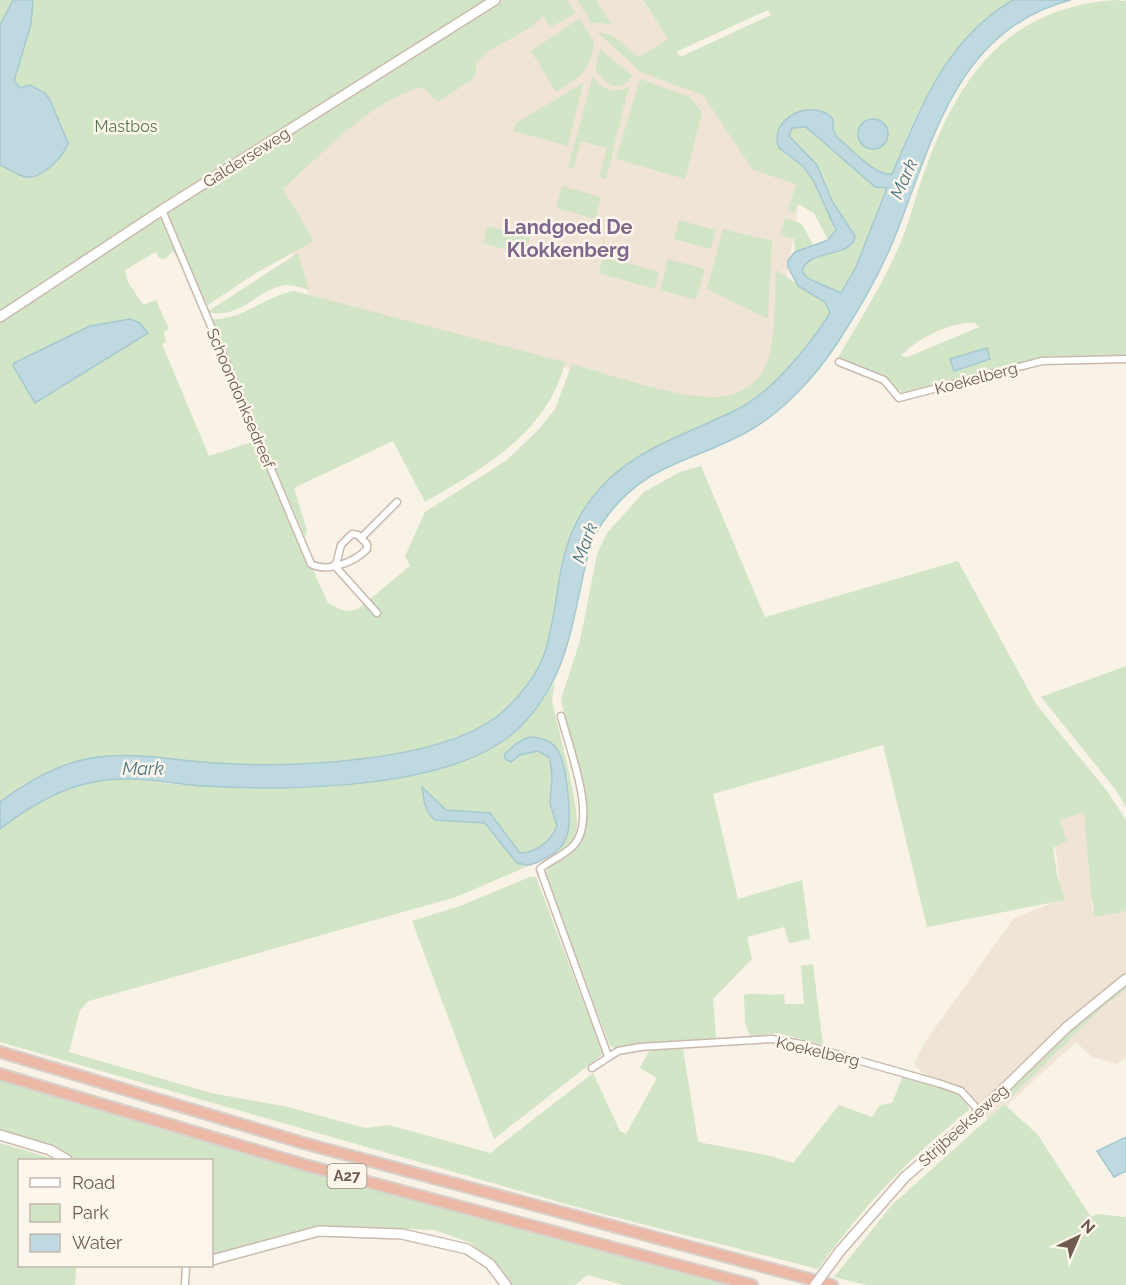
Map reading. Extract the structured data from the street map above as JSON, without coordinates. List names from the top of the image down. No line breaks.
{"streets":{"highway":["A27"],"street":["Galderseweg","Koekelberg","Schoondonksedreef","Strijbeekseweg"]},"crossings":[["Galderseweg","Schoondonksedreef"],["Koekelberg","Strijbeekseweg"]],"districts":["Landgoed De Klokkenberg"],"water":["Mark"],"parks":["Mastbos"],"legend":["Road","Park","Water"],"north":"top right"}
